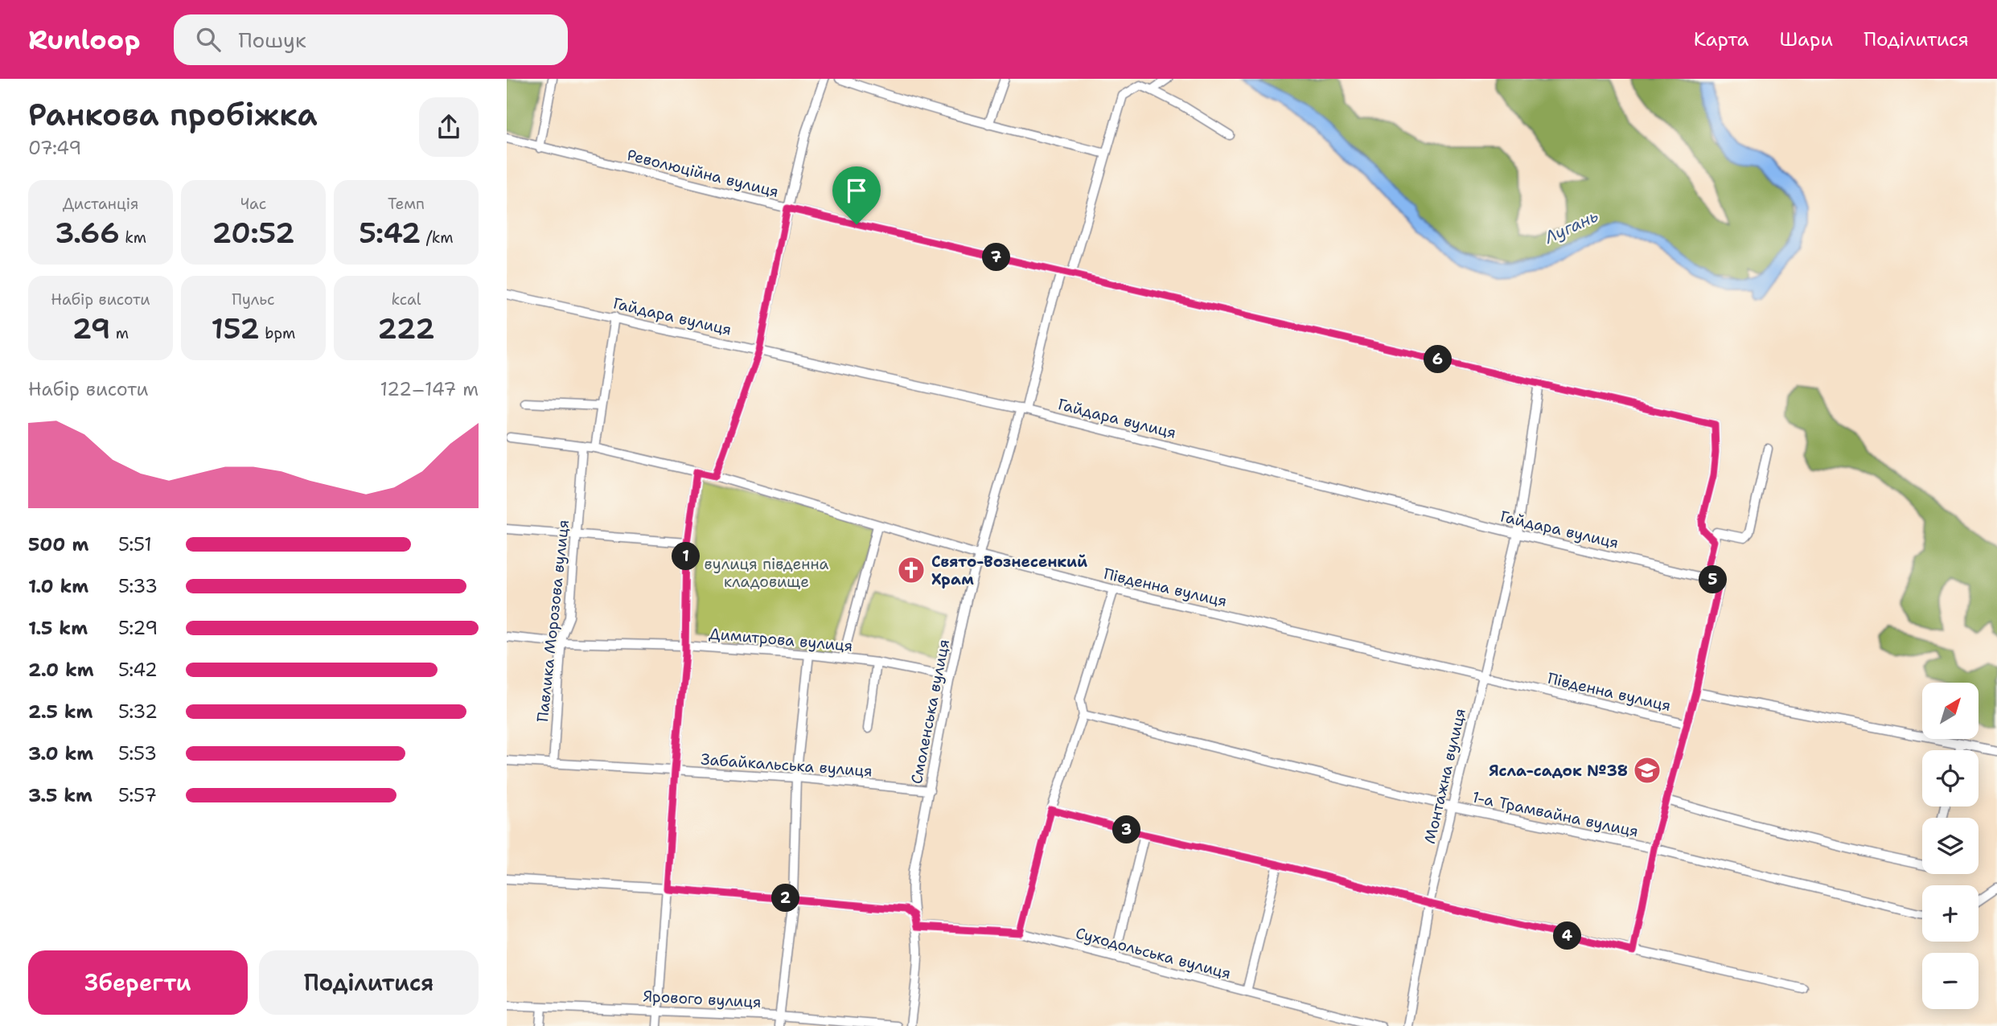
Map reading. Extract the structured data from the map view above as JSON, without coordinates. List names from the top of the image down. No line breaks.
{"streets":{"street":["Революційна вулиця","Гайдара вулиця","Південна вулиця","Павлика Морозова вулиця","Димитрова вулиця","Смоленська вулиця","Забайкальська вулиця","Монтажна вулиця","1-а Трамвайна вулиця","Суходольська вулиця","Ярового вулиця"]},"crossings":[["Революційна вулиця","Смоленська вулиця"],["Революційна вулиця","Монтажна вулиця"],["Гайдара вулиця","Південна вулиця"],["Гайдара вулиця","Смоленська вулиця"],["Гайдара вулиця","Монтажна вулиця"],["Південна вулиця","Павлика Морозова вулиця"],["Південна вулиця","Смоленська вулиця"],["Південна вулиця","Монтажна вулиця"],["Павлика Морозова вулиця","Димитрова вулиця"],["Павлика Морозова вулиця","Забайкальська вулиця"],["Димитрова вулиця","Смоленська вулиця"],["Смоленська вулиця","Забайкальська вулиця"],["Смоленська вулиця","Суходольська вулиця"],["Монтажна вулиця","1-а Трамвайна вулиця"]],"water":["Лугань"],"parks":["вулиця південна кладовище"],"places":{"church":["Свято-Вознесенкий Храм"],"school or university":["Ясла-садок №38"]},"north":"top right","page":{"header":"Runloop","search":"Пошук","nav":["Карта","Шари","Поділитися"],"heading":["Ранкова пробіжка","07:49"],"stats":[["Дистанція","3.66 km"],["Час","20:52"],["Темп","5:42 /km"],["Набір висоти","29 m"],["Пульс","152 bpm"],["kcal","222"]],"pins":["7","6","1","5","3","2","4"],"chart":["Набір висоти","122–147 m"],"list":[{"name":"500 m","note":"5:51"},{"name":"1.0 km","note":"5:33"},{"name":"1.5 km","note":"5:29"},{"name":"2.0 km","note":"5:42"},{"name":"2.5 km","note":"5:32"},{"name":"3.0 km","note":"5:53"},{"name":"3.5 km","note":"5:57"}],"map_buttons":["+","−"],"buttons":["Зберегти","Поділитися"]}}
